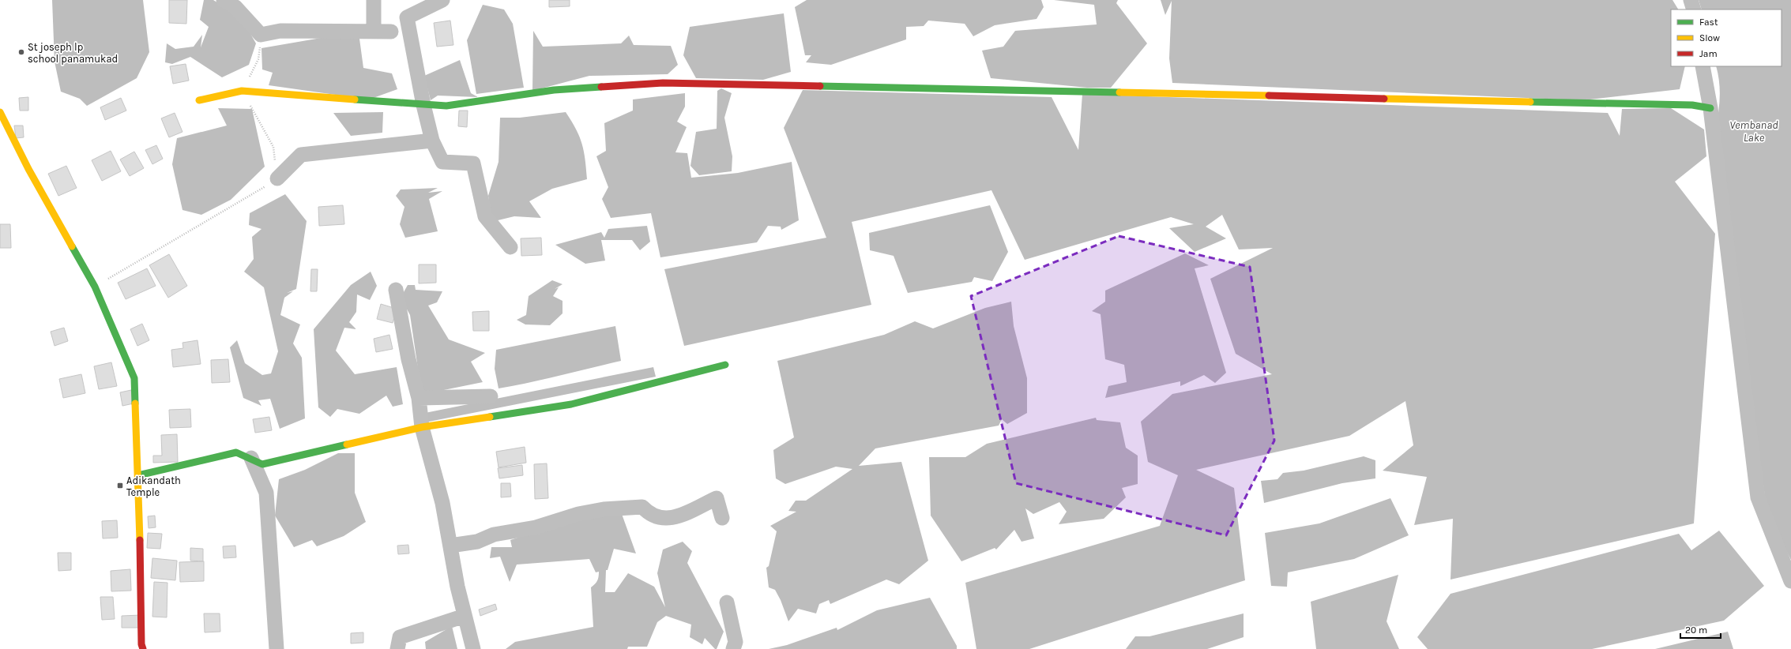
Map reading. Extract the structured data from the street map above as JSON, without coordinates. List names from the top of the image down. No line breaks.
{"water":["Vembanad Lake"],"places":{"other":["St joseph lp school panamukad"],"transit":["Adikandath Temple"]},"legend":["Fast","Slow","Jam"],"scale_bar":"20 m"}
